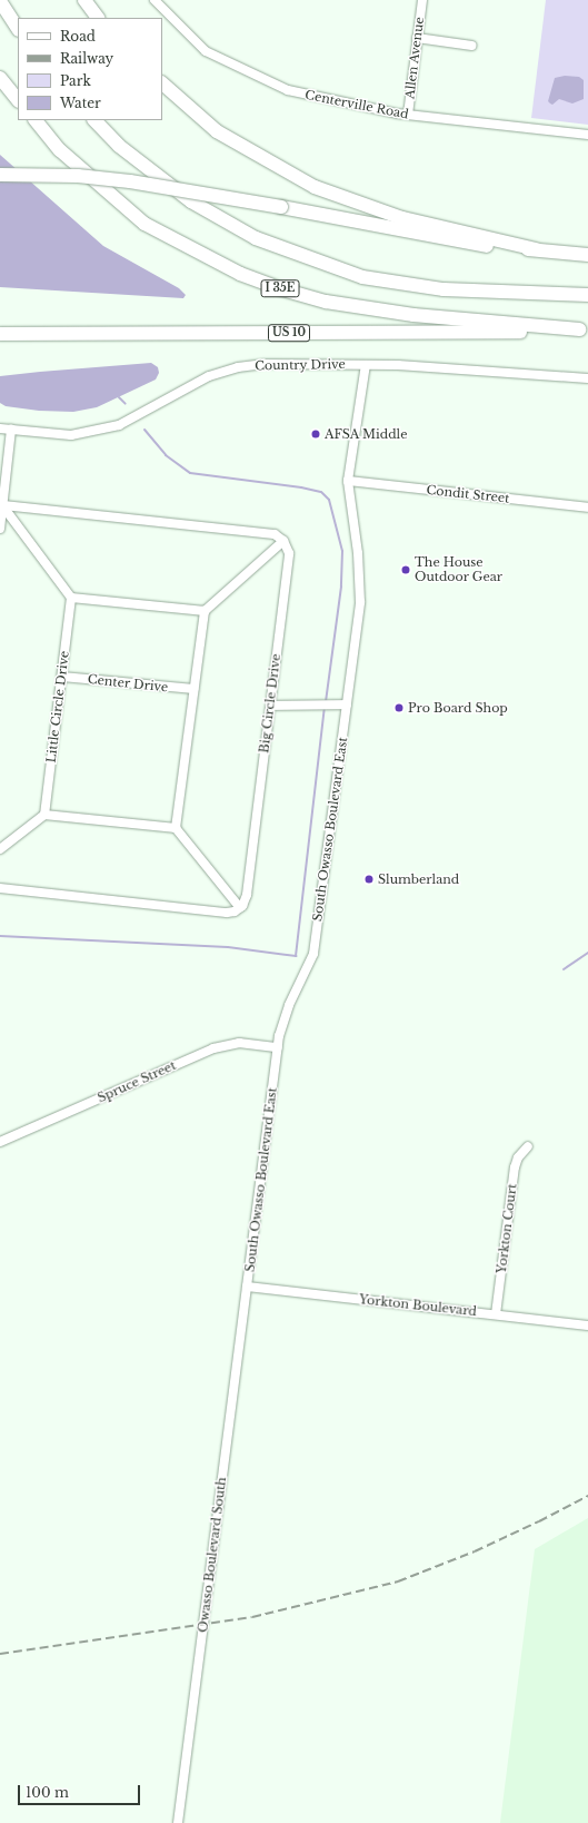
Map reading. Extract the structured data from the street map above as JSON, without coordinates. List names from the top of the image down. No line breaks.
{"streets":{"highway":["I 35E","US 10"],"street":["Allen Avenue","Centerville Road","Country Drive","Condit Street","Center Drive","Big Circle Drive","Little Circle Drive","South Owasso Boulevard East","Spruce Street","Yorkton Court","Yorkton Boulevard","Owasso Boulevard South"]},"crossings":[["Allen Avenue","Centerville Road"],["I 35E","US 10"],["Country Drive","South Owasso Boulevard East"],["Condit Street","South Owasso Boulevard East"],["Center Drive","Little Circle Drive"],["South Owasso Boulevard East","Spruce Street"],["South Owasso Boulevard East","Yorkton Boulevard"],["South Owasso Boulevard East","Owasso Boulevard South"],["Yorkton Court","Yorkton Boulevard"],["Yorkton Boulevard","Owasso Boulevard South"]],"places":["AFSA Middle","The House Outdoor Gear","Pro Board Shop","Slumberland"],"legend":["Road","Railway","Park","Water"],"scale_bar":"100 m"}
